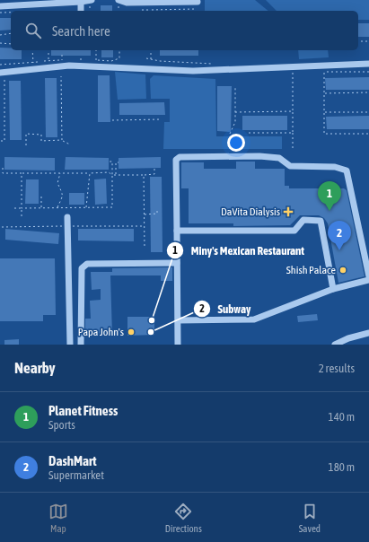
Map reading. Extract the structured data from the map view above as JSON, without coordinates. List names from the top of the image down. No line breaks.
{"places":{"health":["DaVita Dialysis"],"other":["Shish Palace","Miny's Mexican Restaurant","Papa John's","Subway"]},"page":{"search":"Search here","pins":["1","2"],"heading":["Nearby","2 results"],"list":[{"mark":"1","name":"Planet Fitness","note":"Sports","value":"140 m"},{"mark":"2","name":"DashMart","note":"Supermarket","value":"180 m"}],"nav":["Map","Directions","Saved"]}}
